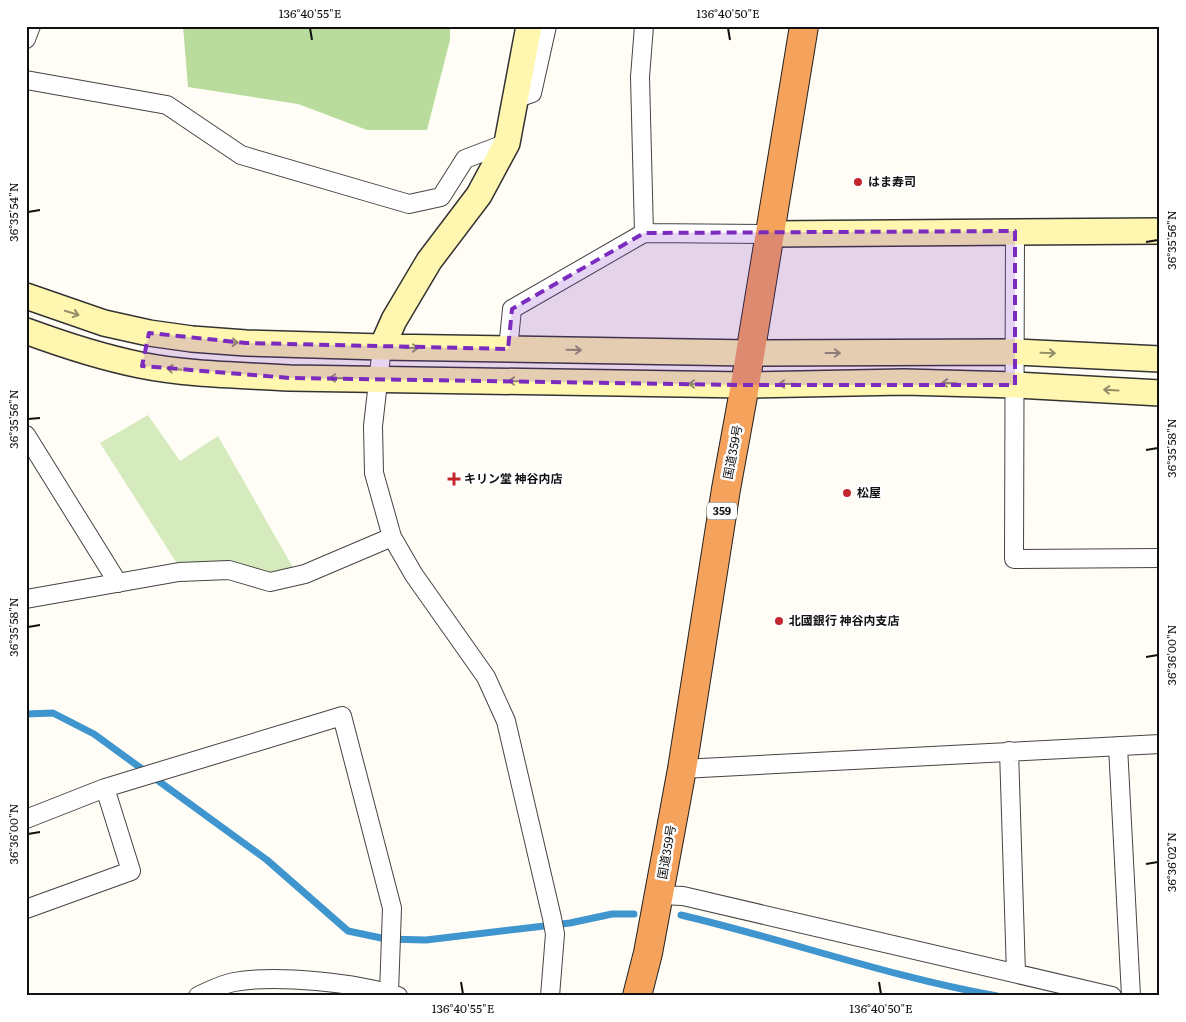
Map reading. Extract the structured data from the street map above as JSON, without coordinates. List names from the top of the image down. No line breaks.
{"streets":{"highway":["国道359号","359"]},"places":{"other":["はま寿司","松屋","北國銀行 神谷内支店"],"health":["キリン堂 神谷内店"]},"coordinates":["136°40'55\"E","136°40'50\"E","36°35'54\"N","36°35'56\"N","36°35'58\"N","36°36'00\"N","36°36'02\"N"]}
